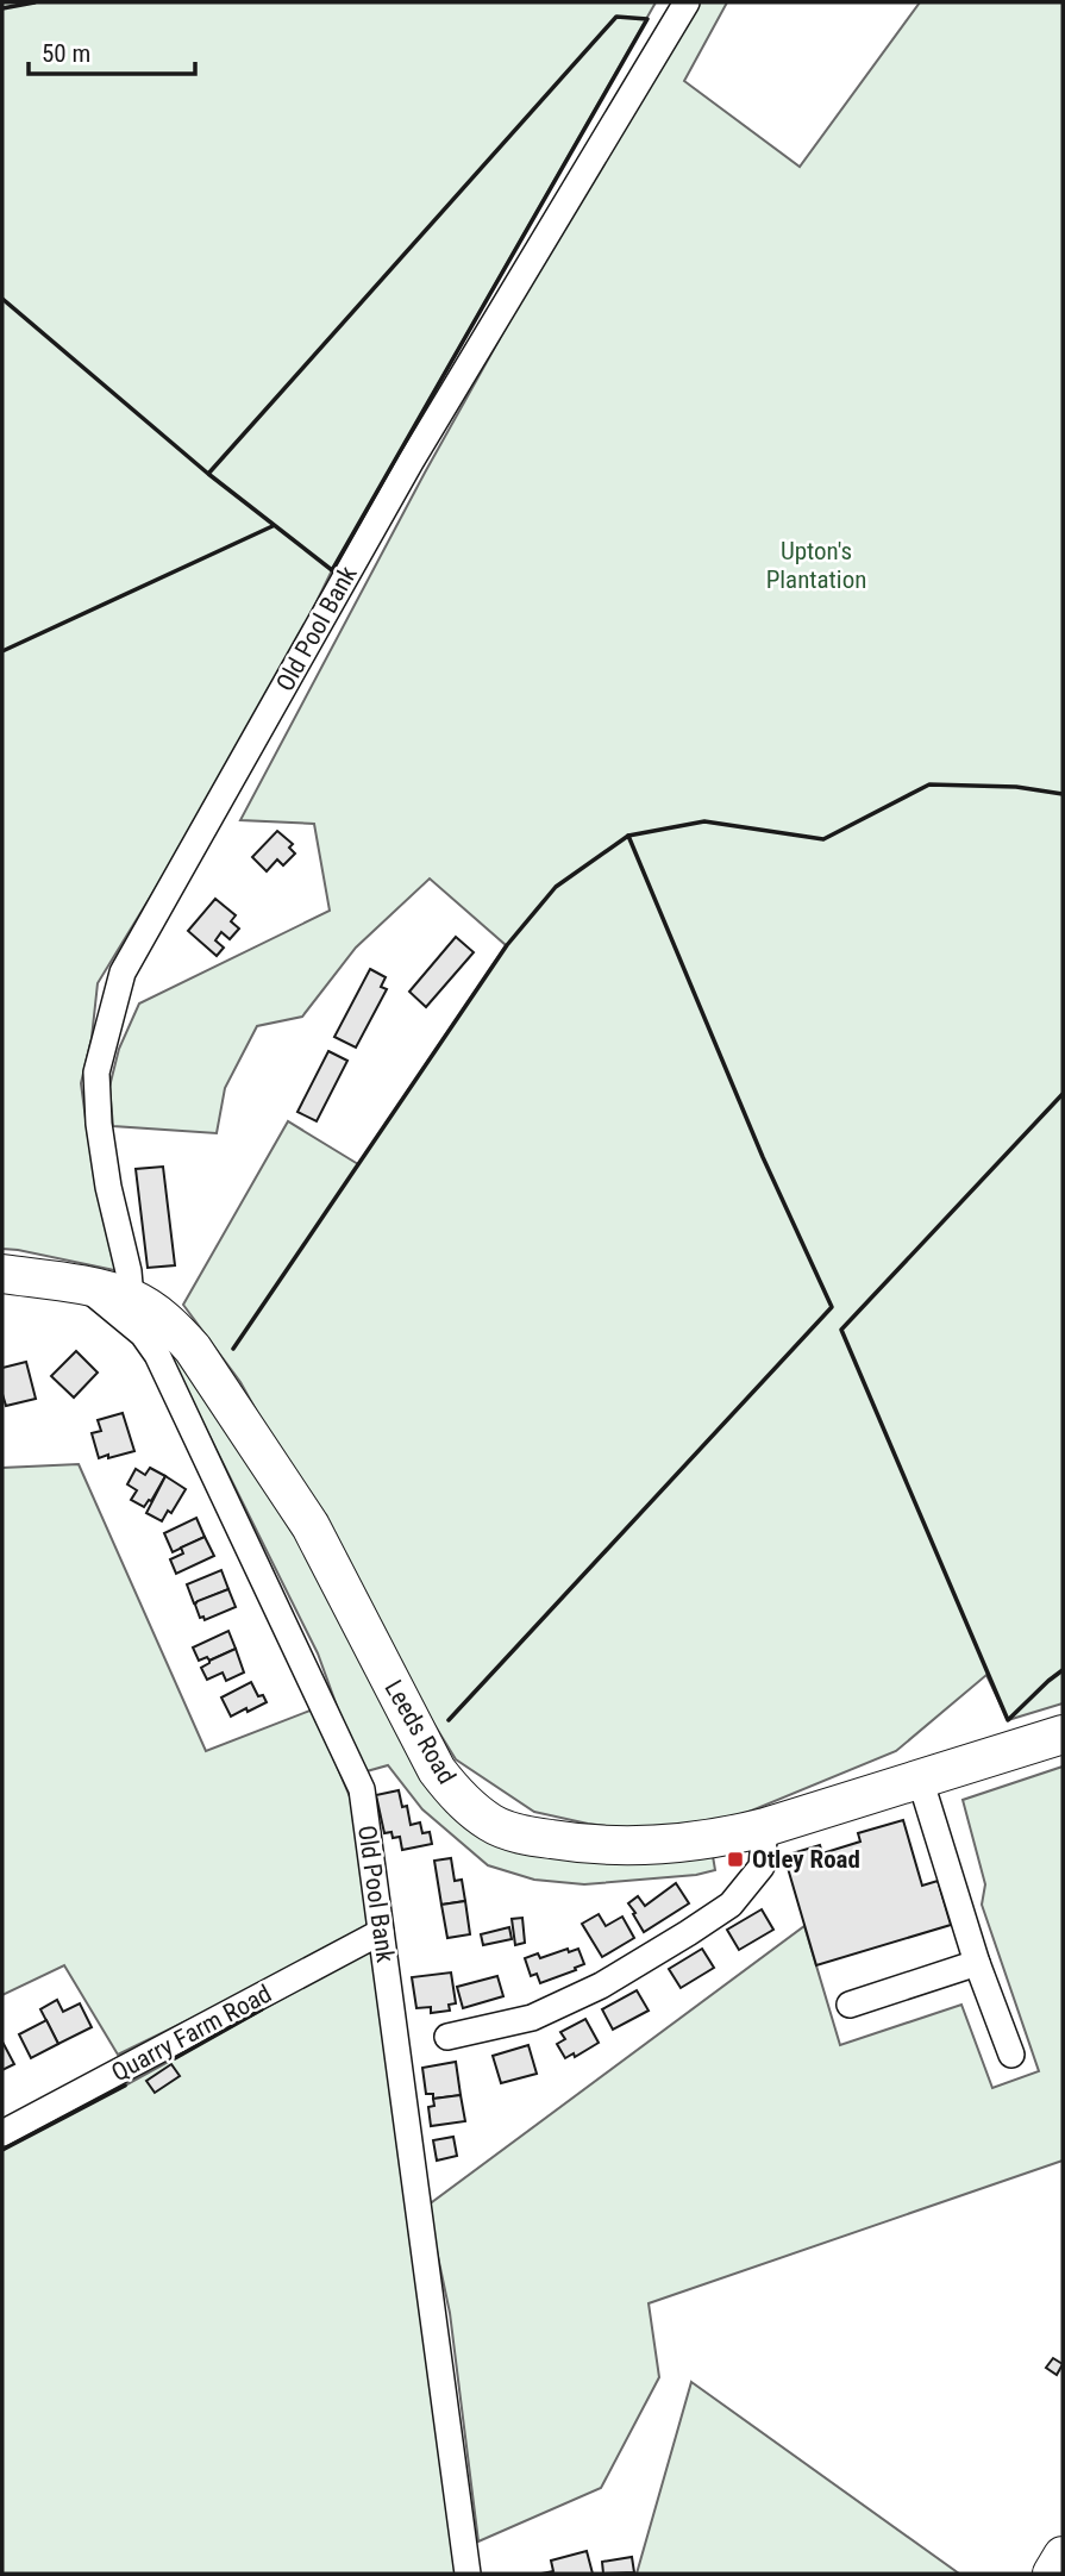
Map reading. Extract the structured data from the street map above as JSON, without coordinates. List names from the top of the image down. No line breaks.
{"streets":{"highway":["Leeds Road"],"street":["Old Pool Bank","Quarry Farm Road"]},"crossings":[["Old Pool Bank","Leeds Road"],["Old Pool Bank","Quarry Farm Road"]],"parks":["Upton's Plantation"],"places":{"transit":["Otley Road"]},"scale_bar":"50 m"}
